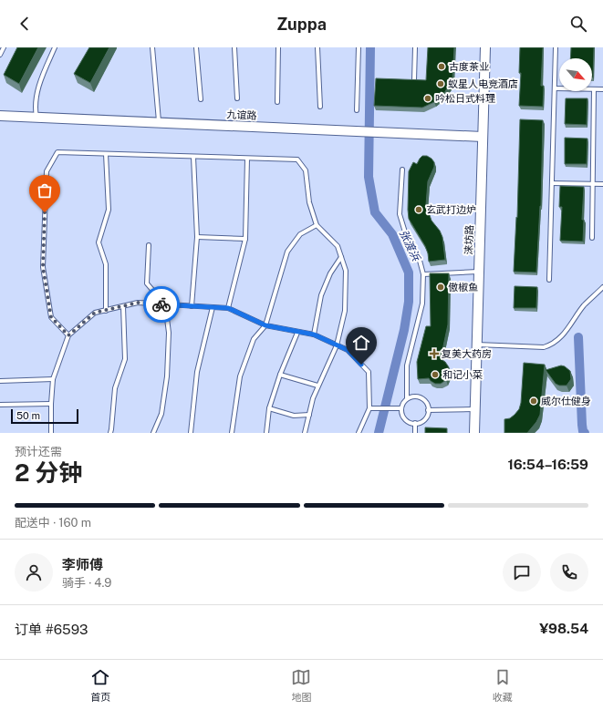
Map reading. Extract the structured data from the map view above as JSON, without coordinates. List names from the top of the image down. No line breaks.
{"streets":{"street":["九谊路","涞坊路"]},"crossings":[["九谊路","涞坊路"]],"water":["张渡浜"],"places":{"other":["古度茶业","蚁星人电竞酒店","吟松日式料理","玄武打边炉","傲椒鱼","和记小菜","威尔仕健身"],"health":["复美大药房"]},"scale_bar":"50 m","north":"bottom right","page":{"header":"Zuppa","scale":"50 m","heading":["2 分钟","预计还需","16:54–16:59"],"panel":["李师傅","骑手 · 4.9","订单 #6593","¥98.54"],"bar":"配送中 · 160 m","tabs":["首页","地图","收藏"]}}
